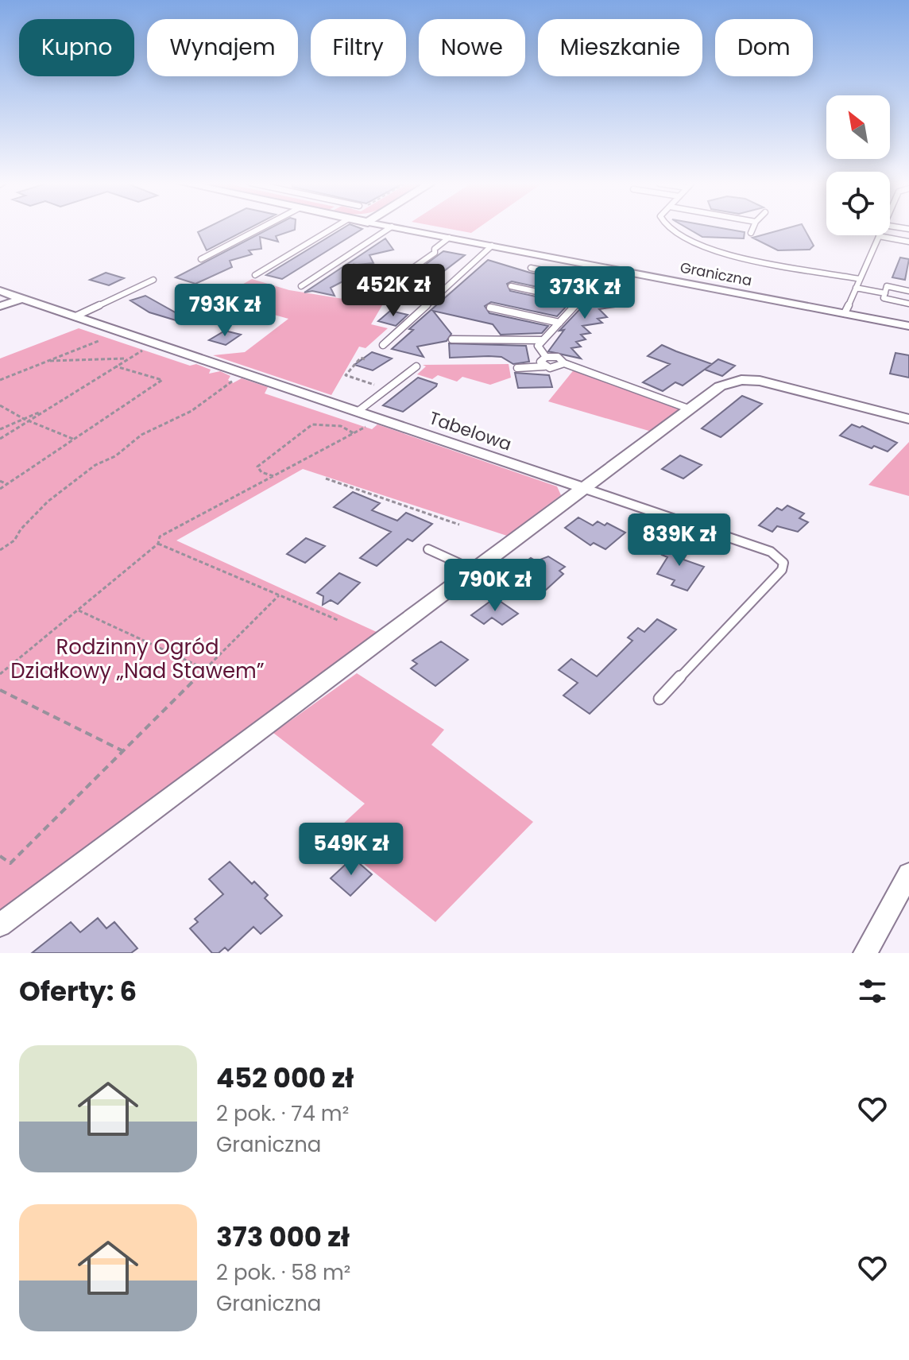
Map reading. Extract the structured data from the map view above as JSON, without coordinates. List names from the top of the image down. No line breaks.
{"streets":{"street":["Graniczna","Tabelowa"]},"parks":["Rodzinny Ogród Działkowy „Nad Stawem”"],"north":"top left","page":{"chip":["Kupno","Wynajem","Filtry","Nowe","Mieszkanie","Dom"],"price":["452K zł","373K zł","793K zł","839K zł","790K zł","549K zł"],"heading":"Oferty: 6","list":[{"name":"452 000 zł","note":"2 pok. · 74 m² · Graniczna"},{"name":"373 000 zł","note":"2 pok. · 58 m² · Graniczna"}]}}
